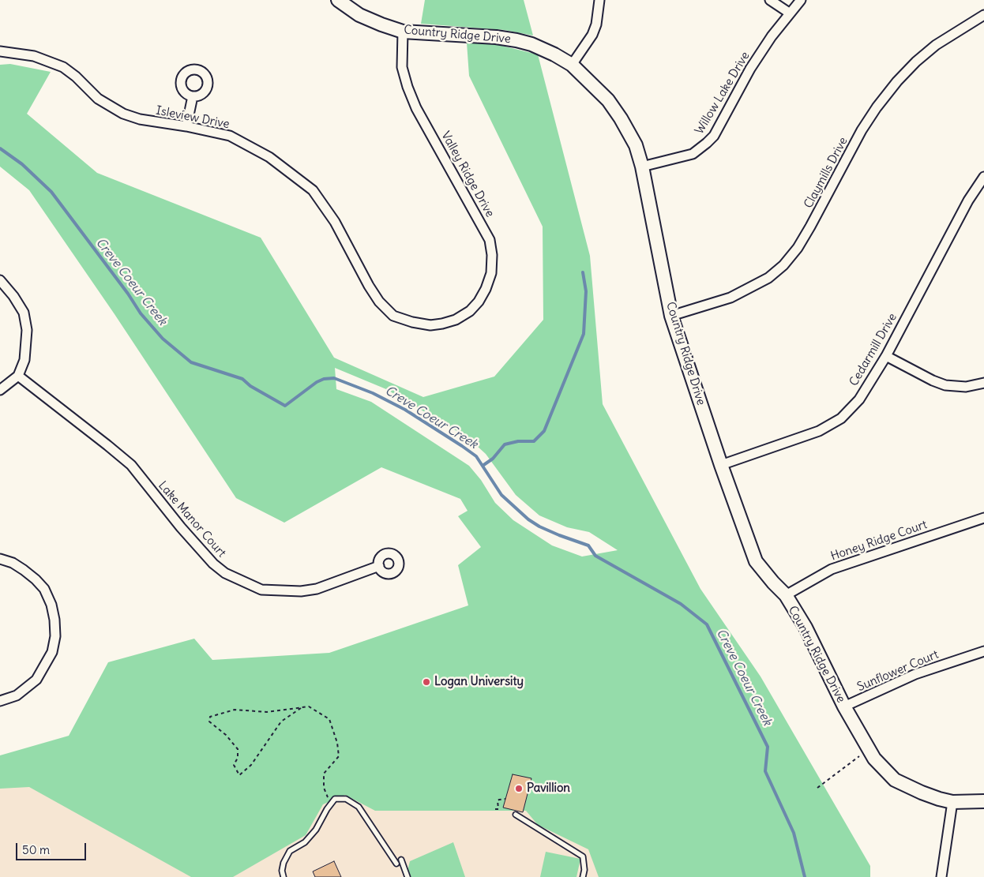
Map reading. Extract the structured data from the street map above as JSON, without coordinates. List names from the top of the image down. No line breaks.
{"streets":{"street":["Country Ridge Drive","Willow Lake Drive","Isleview Drive","Claymills Drive","Valley Ridge Drive","Cedarmill Drive","Lake Manor Court","Honey Ridge Court","Sunflower Court"]},"crossings":[["Country Ridge Drive","Willow Lake Drive"],["Country Ridge Drive","Claymills Drive"],["Country Ridge Drive","Valley Ridge Drive"],["Country Ridge Drive","Cedarmill Drive"],["Country Ridge Drive","Honey Ridge Court"],["Country Ridge Drive","Sunflower Court"],["Isleview Drive","Valley Ridge Drive"]],"water":["Creve Coeur Creek"],"places":["Logan University","Pavillion"],"scale_bar":"50 m"}
